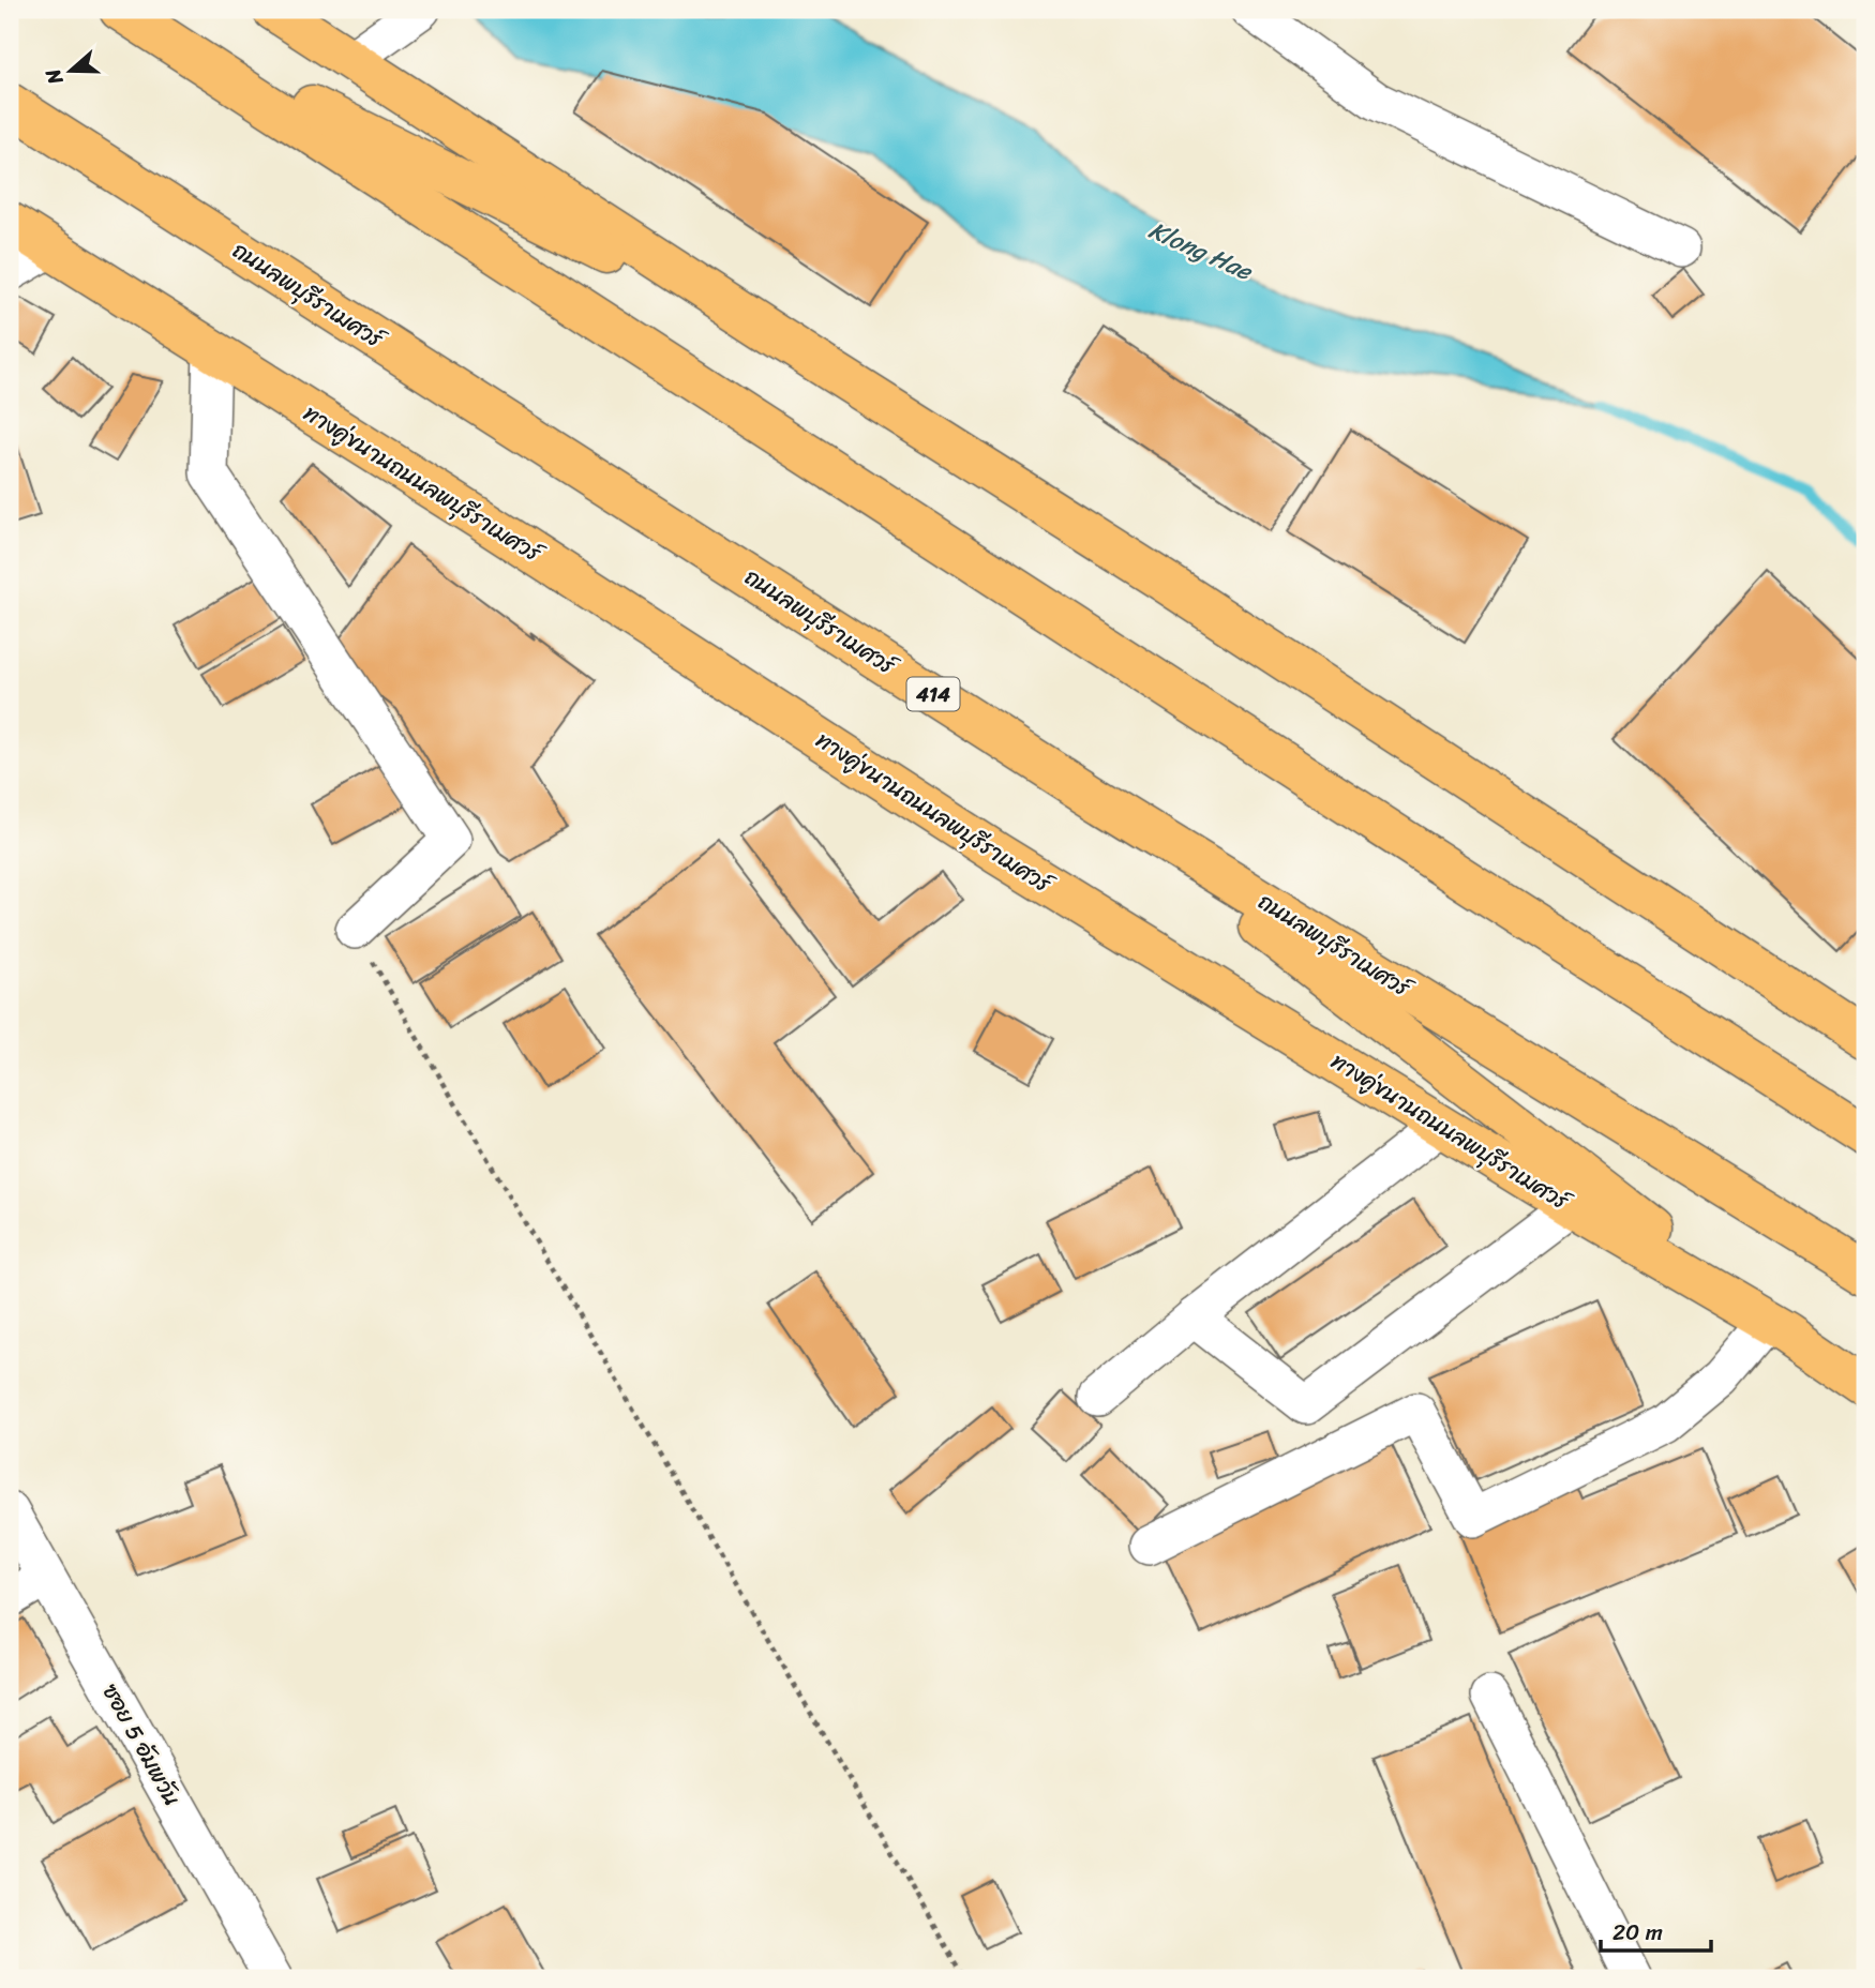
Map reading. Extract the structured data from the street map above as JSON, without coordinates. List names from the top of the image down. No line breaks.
{"streets":{"main road":["ถนนลพบุรีราเมศวร์","ทางคู่ขนานถนนลพบุรีราเมศวร์","414"],"street":["ซอย 5 อัมพวัน"]},"water":["Klong Hae"],"scale_bar":"20 m","north":"left"}
